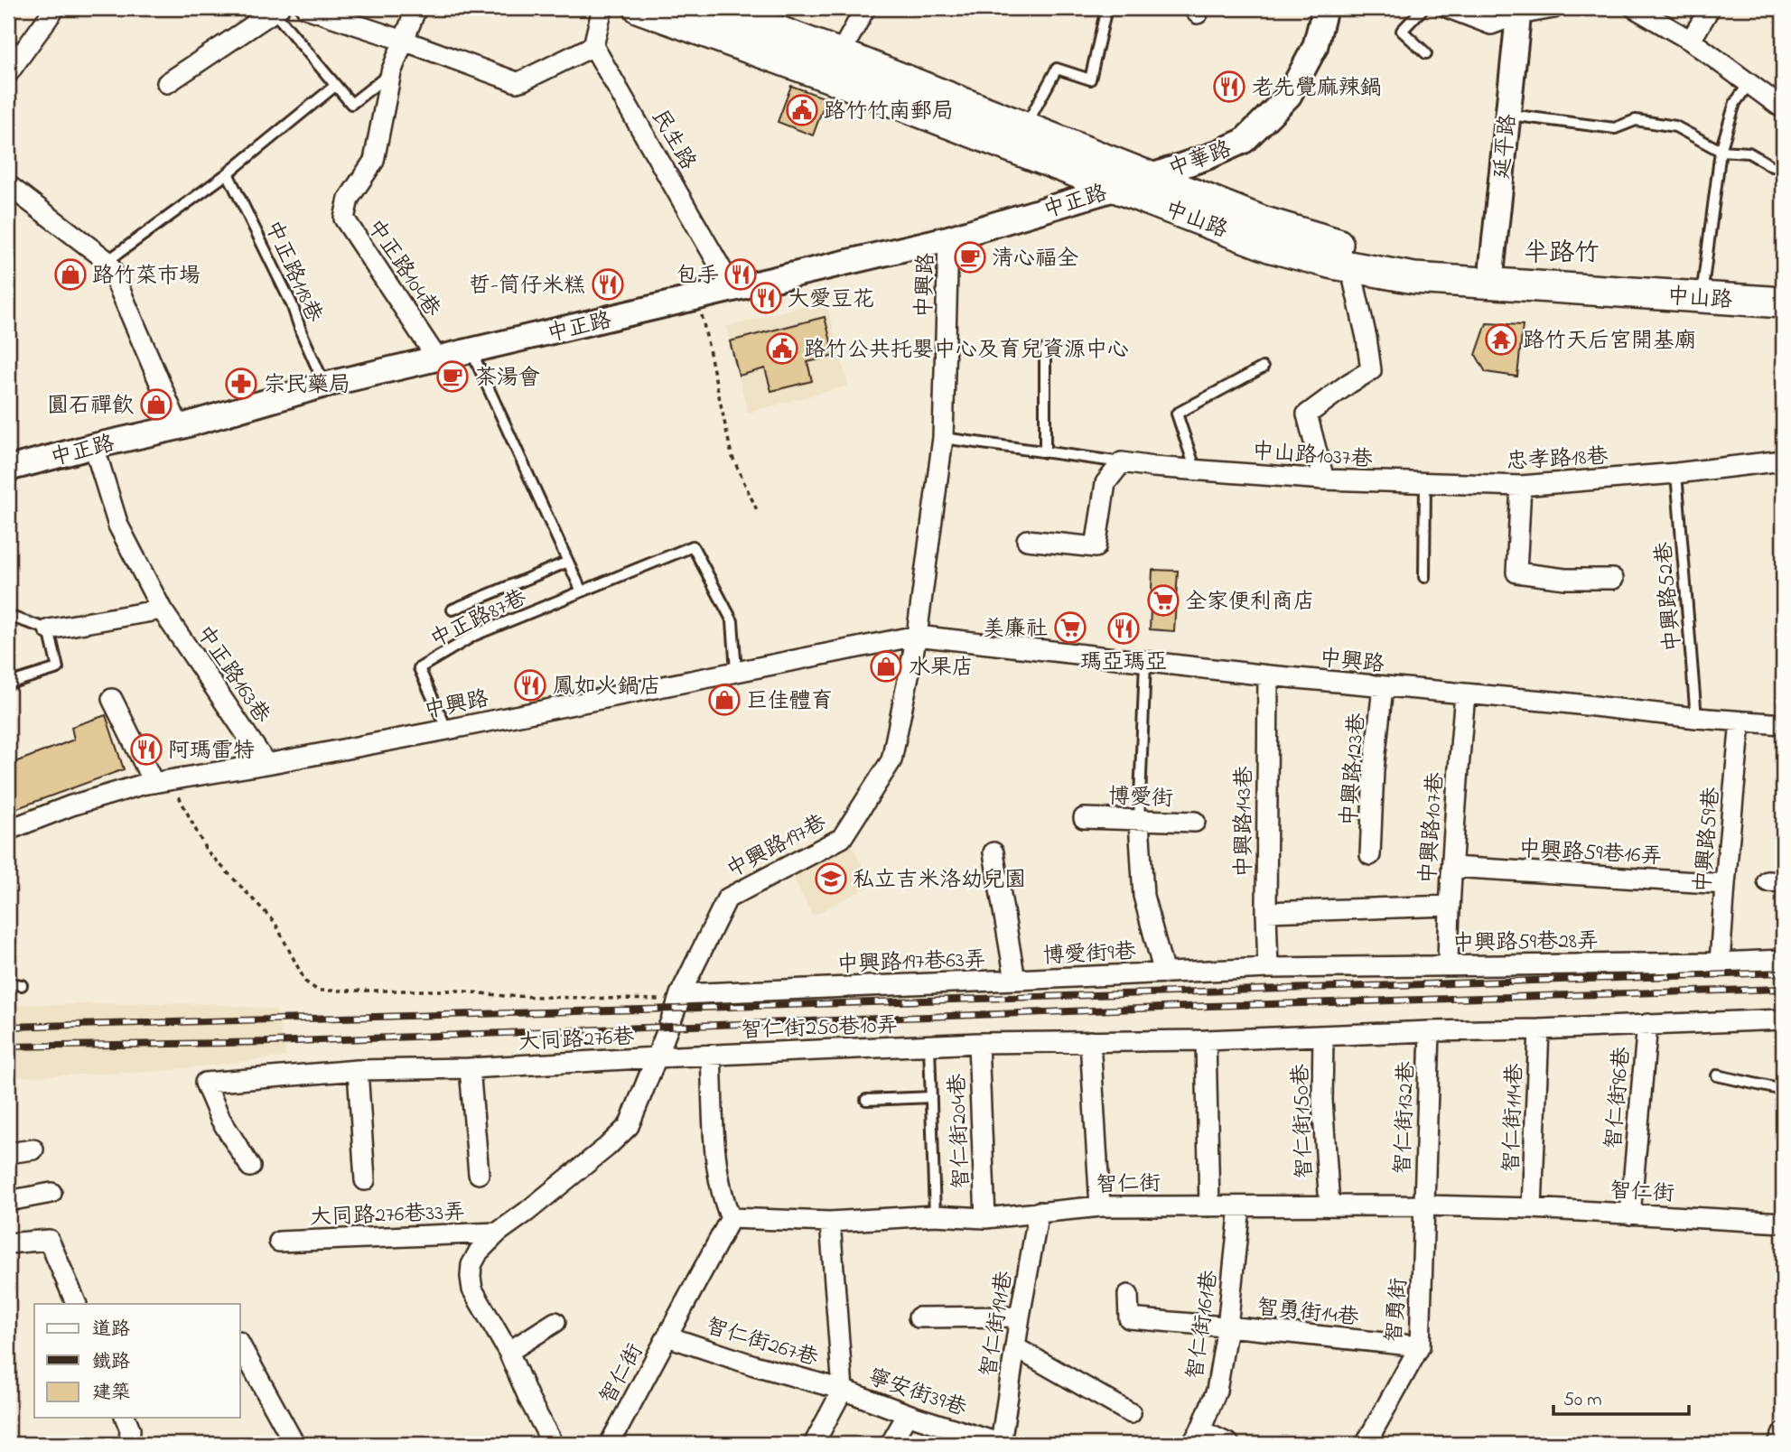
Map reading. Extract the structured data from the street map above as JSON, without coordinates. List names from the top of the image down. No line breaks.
{"streets":{"main road":["中山路"],"street":["民生路","延平路","中華路","中正路","中正路104巷","中興路","中山路1037巷","忠孝路18巷","中正路163巷","中興路123巷","博愛街","中興路143巷","中興路107巷","中興路59巷","中興路197巷","中興路59巷16弄","中興路59巷28弄","博愛街9巷","中興路197巷63弄","智仁街250巷10弄","大同路276巷","智仁街96巷","智仁街132巷","智仁街114巷","智仁街150巷","智仁街204巷","智仁街","大同路276巷33弄","智勇街","智勇街14巷","智仁街191巷","智仁街161巷","智仁街267巷","寧安街39巷"],"lane":["中正路118巷","中興路52巷","中正路87巷"]},"crossings":[["民生路","中正路"],["延平路","中山路"],["中華路","中正路"],["中華路","中山路"],["中正路","中山路"],["中正路","中正路104巷"],["中正路","中正路118巷"],["中正路","中興路"],["中正路","中正路163巷"],["中興路","中山路1037巷"],["中興路","中興路52巷"],["中興路","中正路87巷"],["中興路","中正路163巷"],["中興路","中興路123巷"],["中興路","中興路143巷"],["中興路","中興路107巷"],["中興路","中興路59巷"],["中興路","中興路197巷"],["中山路1037巷","忠孝路18巷"],["忠孝路18巷","中興路52巷"],["博愛街","博愛街9巷"],["中興路143巷","中興路59巷28弄"],["中興路143巷","博愛街9巷"],["中興路107巷","中興路59巷16弄"],["中興路107巷","中興路59巷28弄"],["中興路59巷","中興路59巷16弄"],["中興路59巷","中興路59巷28弄"],["中興路197巷","中興路197巷63弄"],["中興路197巷","智仁街250巷10弄"],["中興路197巷","大同路276巷"],["中興路59巷28弄","博愛街9巷"],["博愛街9巷","中興路197巷63弄"],["智仁街250巷10弄","大同路276巷"],["智仁街250巷10弄","智仁街96巷"],["智仁街250巷10弄","智仁街132巷"],["智仁街250巷10弄","智仁街114巷"],["智仁街250巷10弄","智仁街150巷"],["智仁街250巷10弄","智仁街204巷"],["大同路276巷","大同路276巷33弄"],["智仁街96巷","智仁街"],["智仁街132巷","智仁街"],["智仁街132巷","智勇街"],["智仁街114巷","智仁街"],["智仁街150巷","智仁街"],["智仁街204巷","智仁街"],["智仁街","智勇街"],["智仁街","智仁街191巷"],["智仁街","智仁街161巷"],["智仁街","智仁街267巷"],["智勇街","智勇街14巷"],["智勇街14巷","智仁街161巷"],["智仁街191巷","寧安街39巷"],["智仁街267巷","寧安街39巷"]],"districts":["半路竹"],"places":{"restaurant":["老先覺麻辣鍋","包手","哲-筒仔米糕","大愛豆花","瑪亞瑪亞","鳳如火鍋店","阿瑪雷特"],"public building":["路竹竹南郵局","路竹公共托嬰中心及育兒資源中心"],"cafe":["清心福全","茶湯會"],"shop":["路竹菜市場","圓石禪飲","水果店","巨佳體育"],"temple":["路竹天后宮開基廟"],"pharmacy":["宗民藥局"],"supermarket":["全家便利商店","美廉社"],"school or university":["私立吉米洛幼兒園"]},"legend":["道路","鐵路","建築"],"scale_bar":"50 m"}
